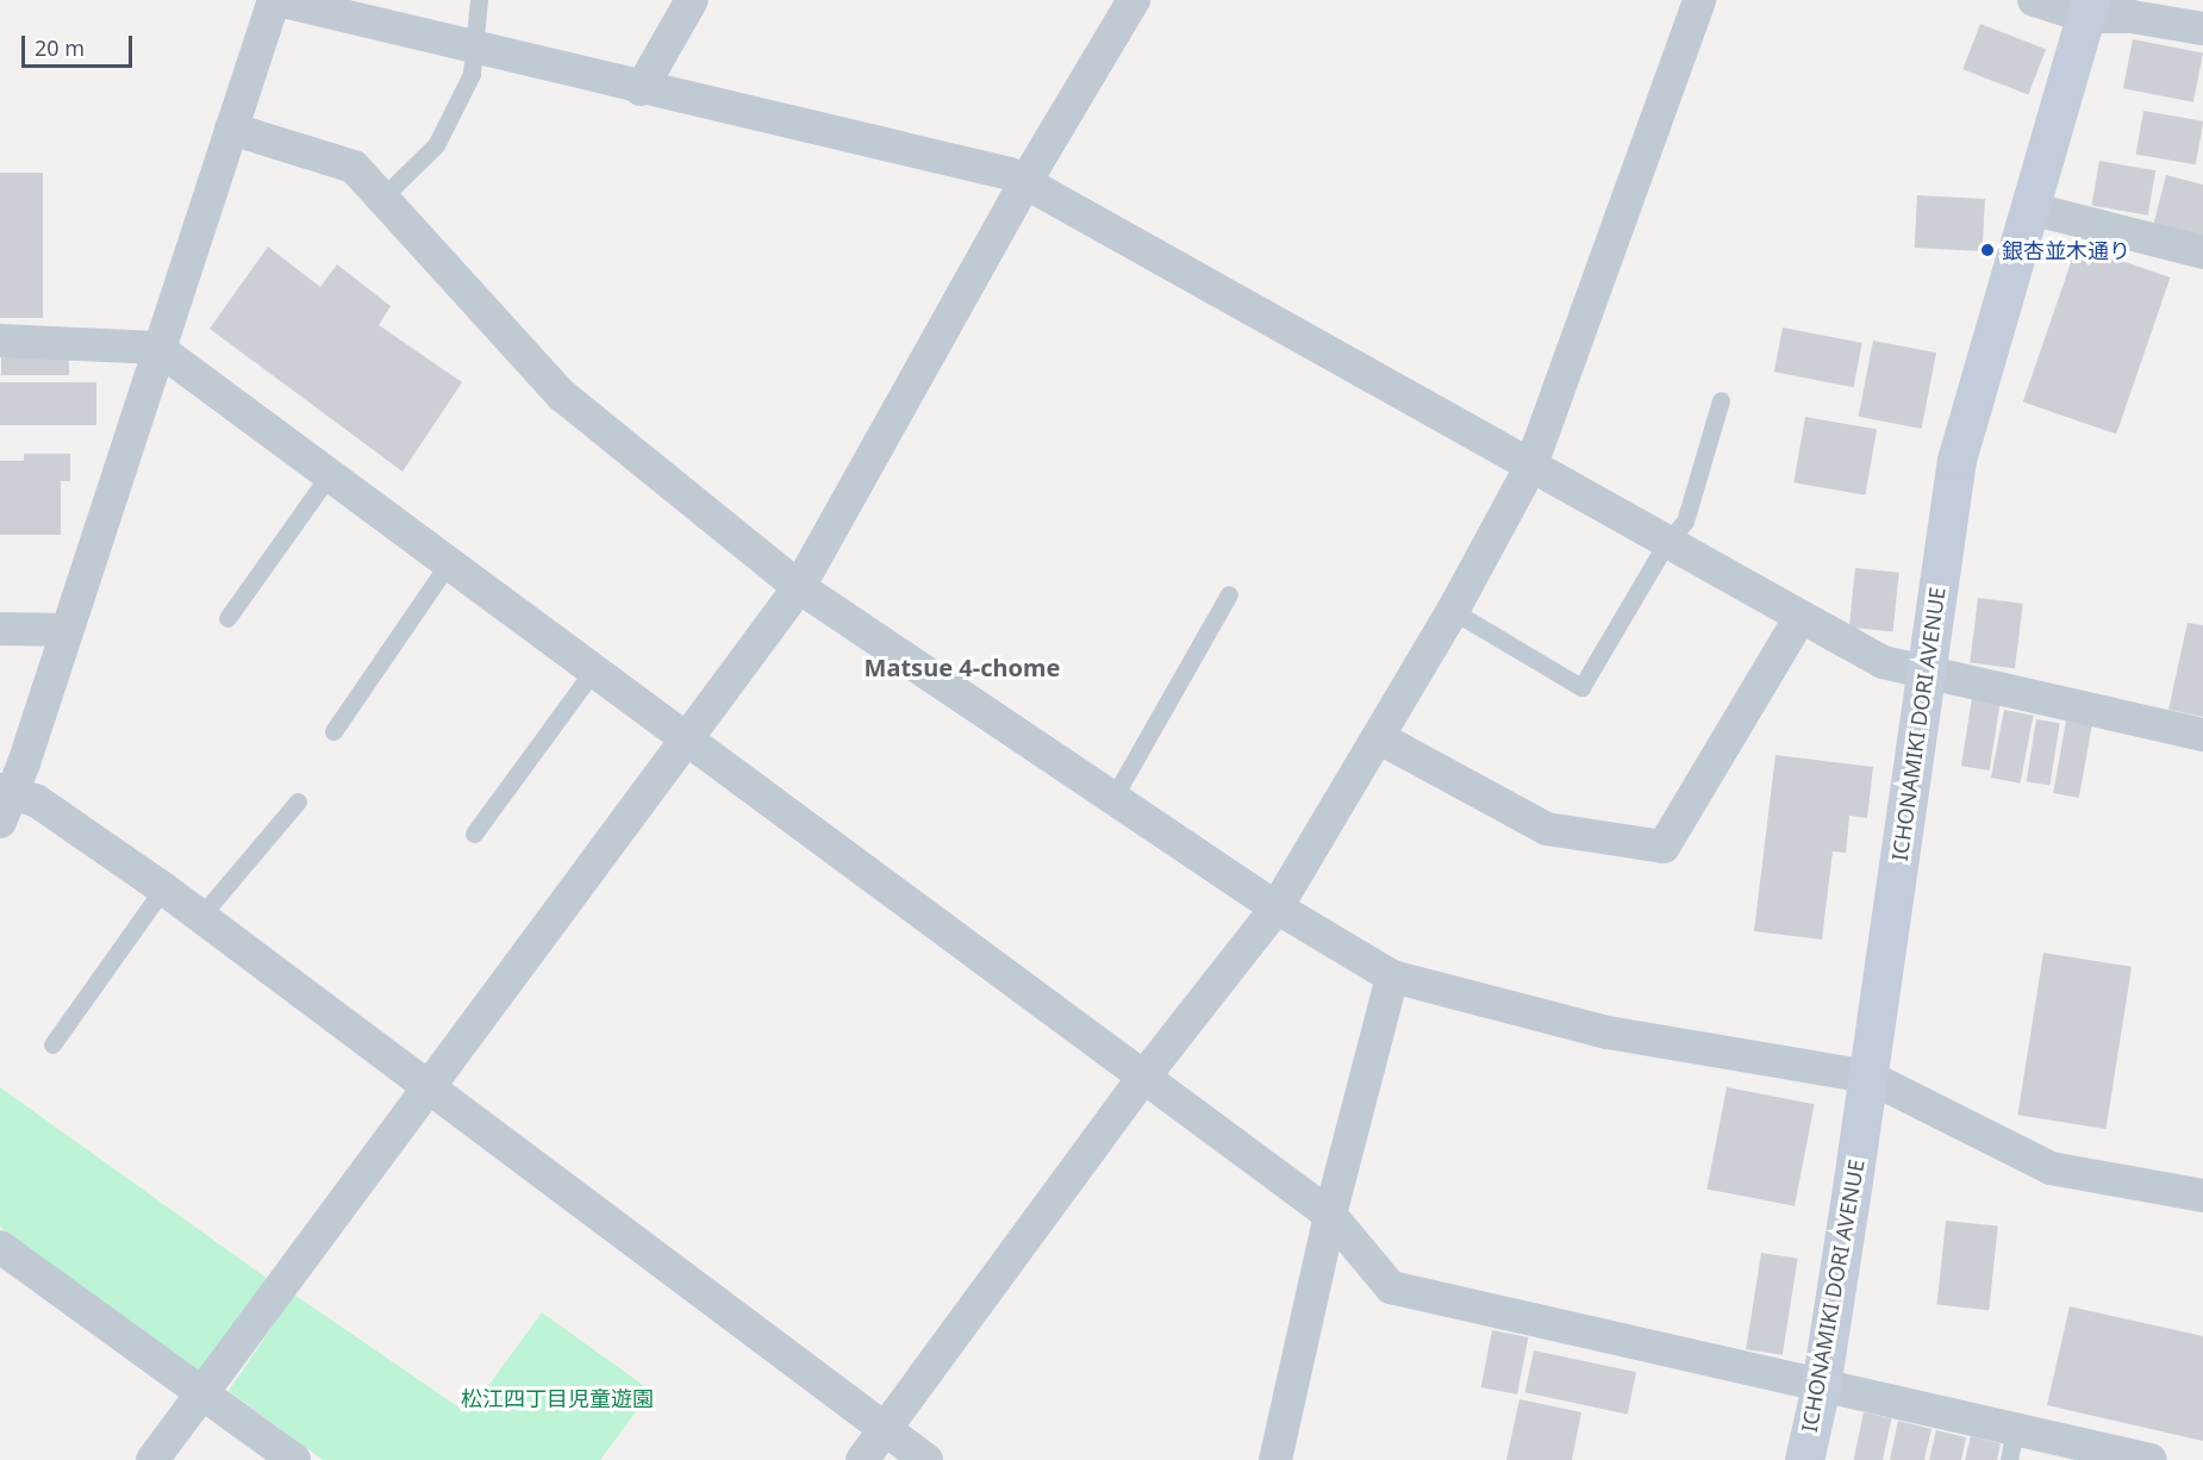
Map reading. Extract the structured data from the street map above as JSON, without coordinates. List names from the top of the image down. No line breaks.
{"streets":{"street":["ICHONAMIKI DORI AVENUE"]},"districts":["Matsue 4-chome"],"parks":["松江四丁目児童遊園"],"places":["銀杏並木通り"],"scale_bar":"20 m"}
